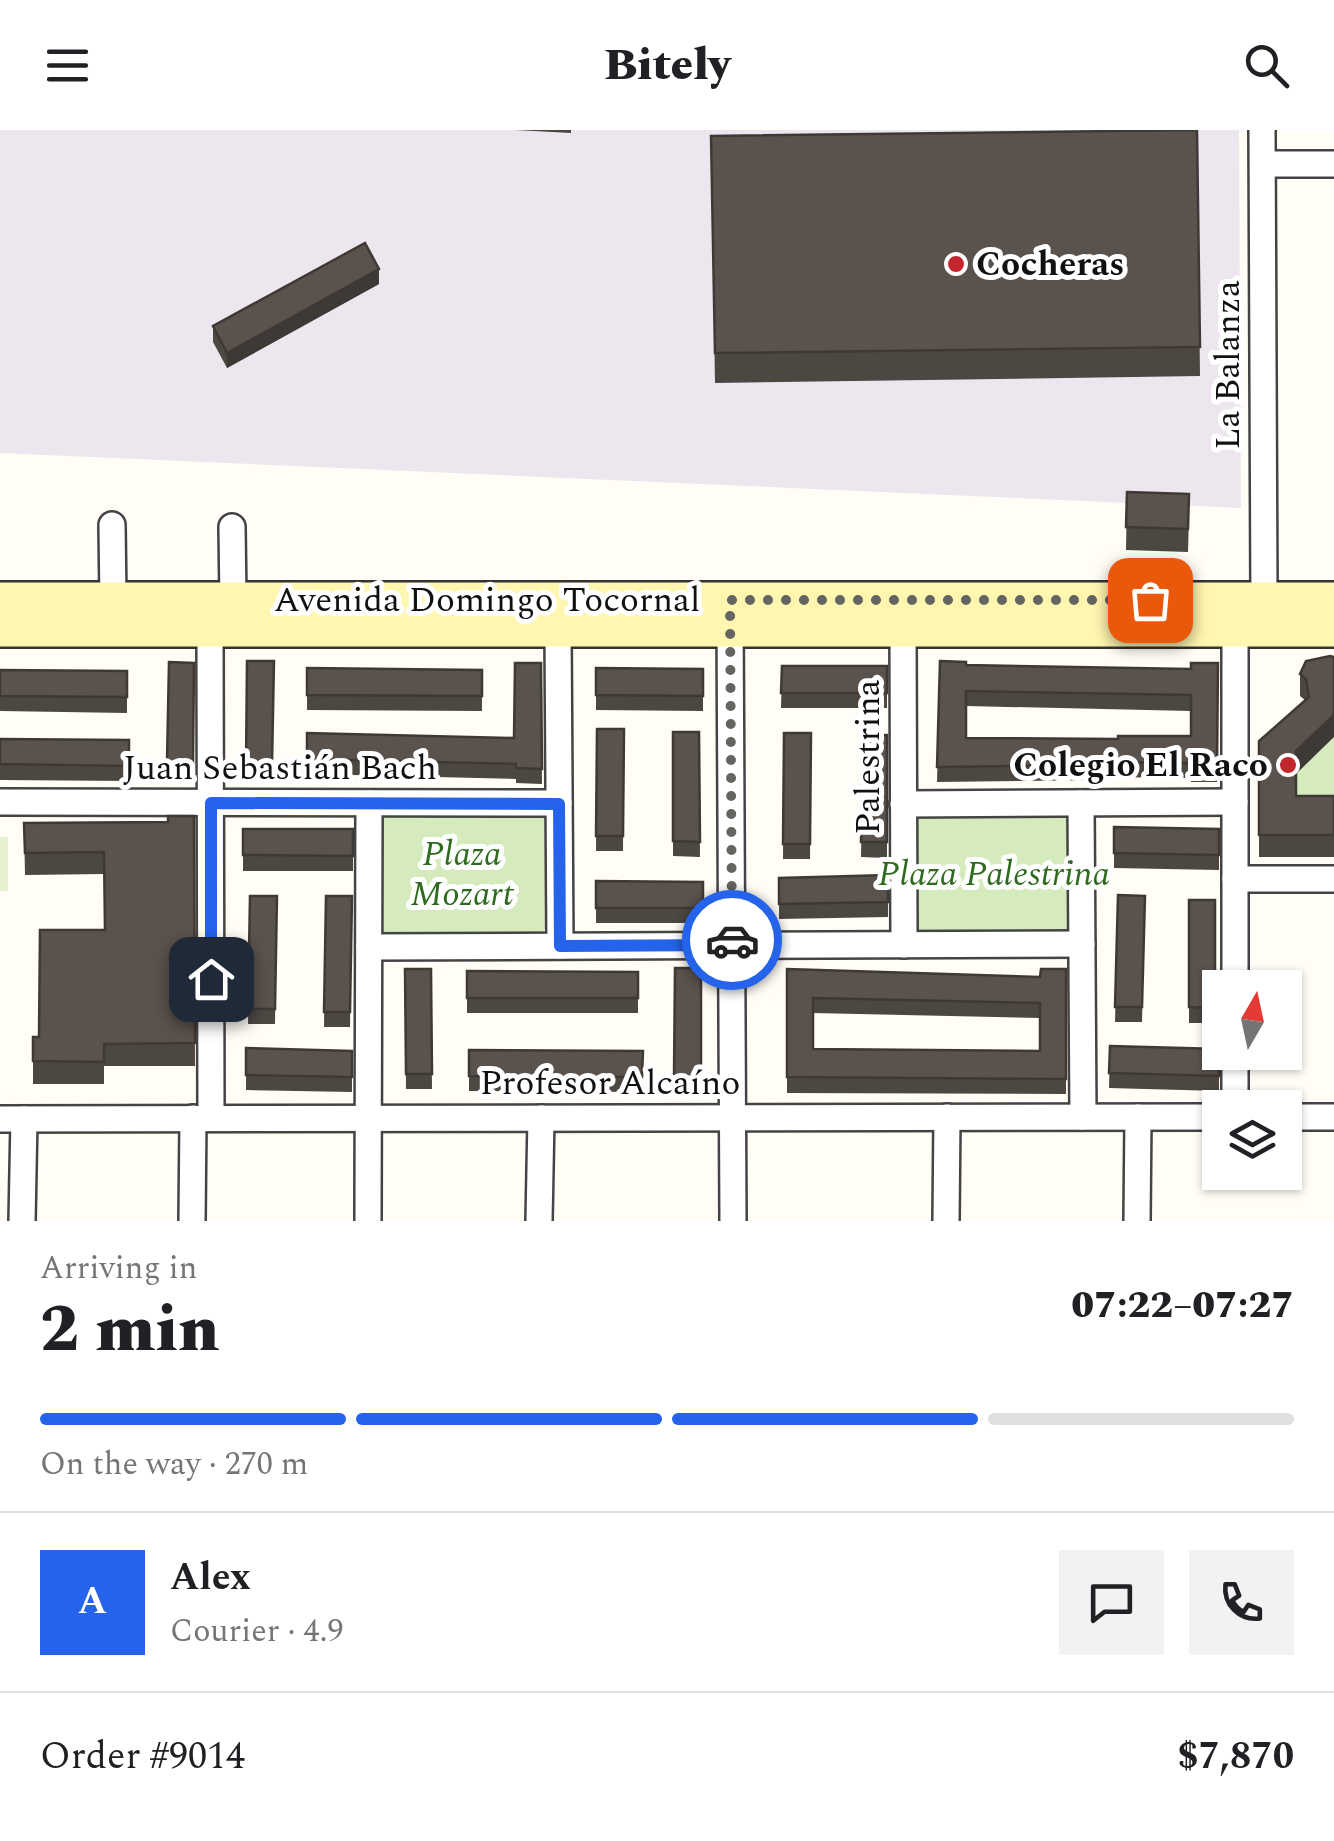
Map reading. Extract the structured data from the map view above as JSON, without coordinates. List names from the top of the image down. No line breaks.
{"streets":{"main road":["Avenida Domingo Tocornal"],"street":["La Balanza","Palestrina","Juan Sebastián Bach","Profesor Alcaíno"]},"crossings":[["La Balanza","Avenida Domingo Tocornal"],["Avenida Domingo Tocornal","Palestrina"]],"parks":["Plaza Mozart","Plaza Palestrina"],"places":["Cocheras","Colegio El Raco"],"north":"top","page":{"header":"Bitely","heading":["2 min","Arriving in","07:22–07:27"],"panel":["Alex","Courier · 4.9","Order #9014","$7,870"],"bar":"On the way · 270 m","round":"A"}}
